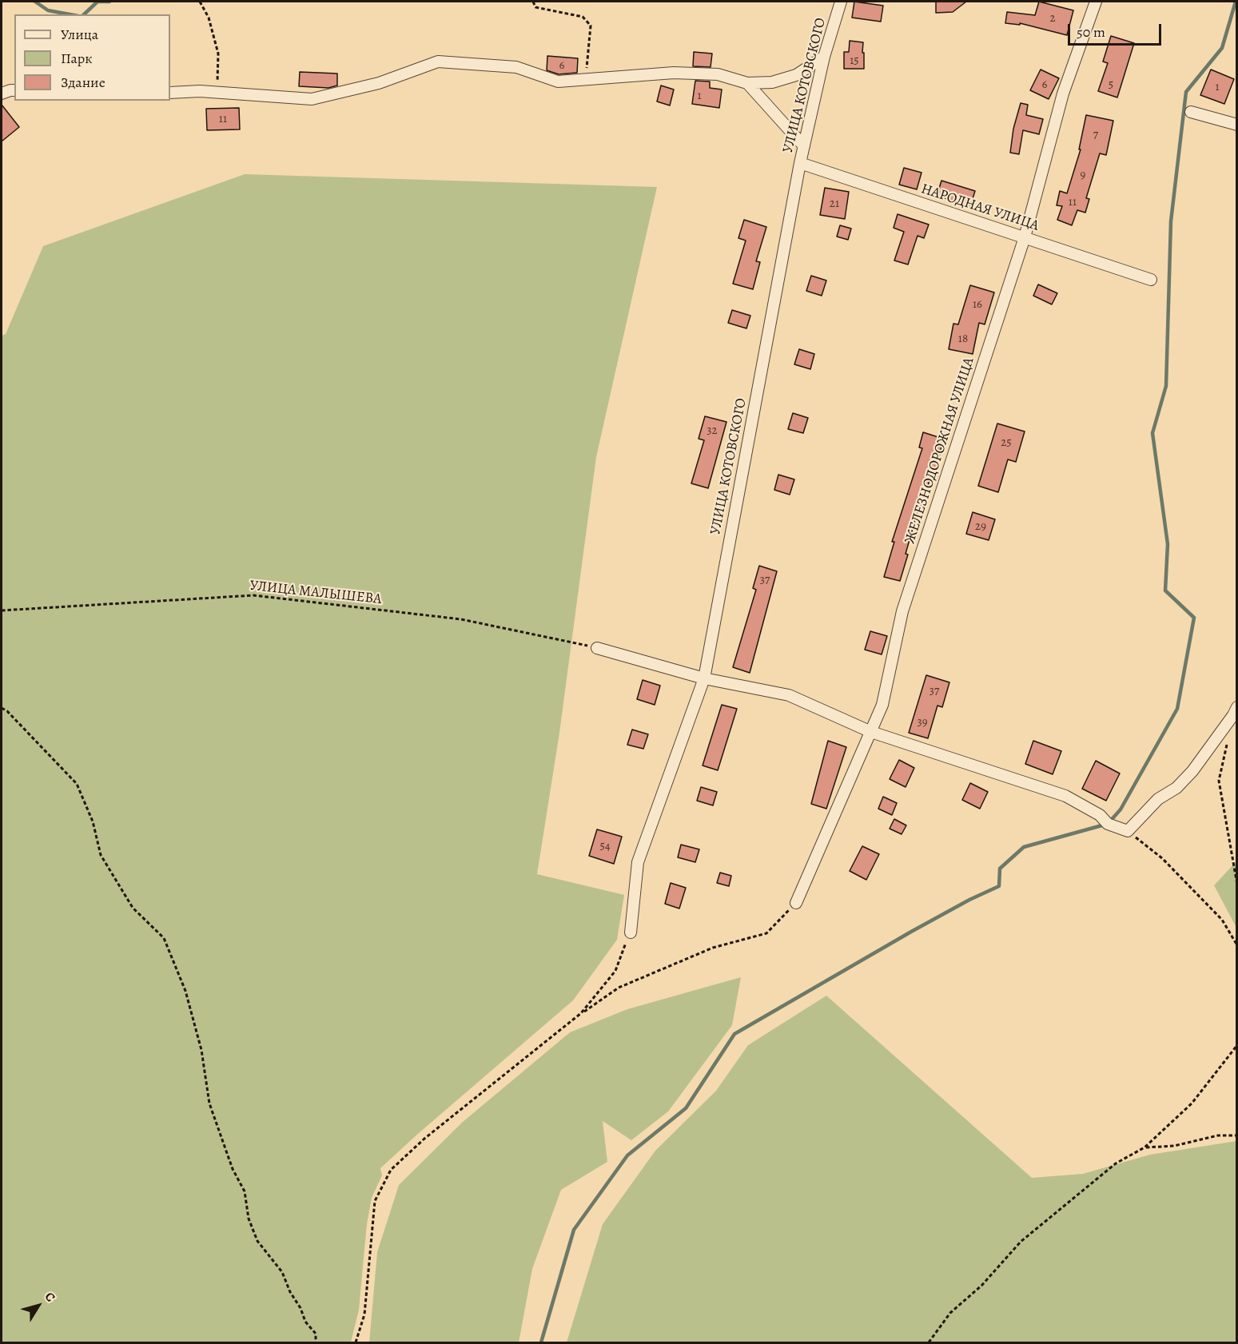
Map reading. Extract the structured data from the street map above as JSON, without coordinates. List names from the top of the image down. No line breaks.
{"streets":{"street":["УЛИЦА КОТОВСКОГО","НАРОДНАЯ УЛИЦА","ЖЕЛЕЗНОДОРОЖНАЯ УЛИЦА"],"path":["УЛИЦА МАЛЫШЕВА"]},"crossings":[["УЛИЦА КОТОВСКОГО","НАРОДНАЯ УЛИЦА"],["НАРОДНАЯ УЛИЦА","ЖЕЛЕЗНОДОРОЖНАЯ УЛИЦА"]],"house_numbers":["2","15","6","6","5","1","1","11","7","9","11","21","16","18","32","25","29","37","37","39","54"],"legend":["Улица","Парк","Здание"],"scale_bar":"50 m","north":"top right"}
